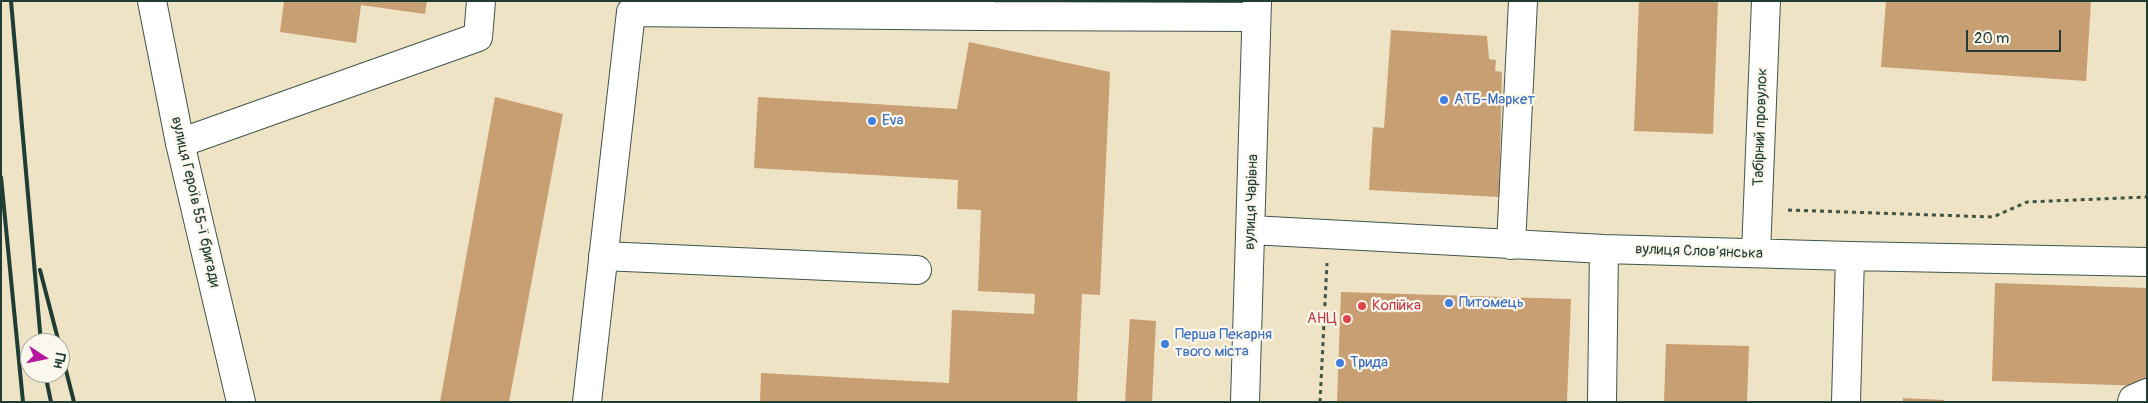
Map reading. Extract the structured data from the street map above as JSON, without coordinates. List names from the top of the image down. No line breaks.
{"streets":{"street":["Табірний провулок","вулиця Героїв 55-ї бригади","вулиця Чарівна","вулиця Слов’янська"]},"crossings":[["Табірний провулок","вулиця Слов’янська"],["вулиця Чарівна","вулиця Слов’янська"]],"places":["АТБ-Маркет","Eva","Питомець","Копійка","АНЦ","Перша Пекарня твого міста","Трида"],"scale_bar":"20 m","north":"right"}
